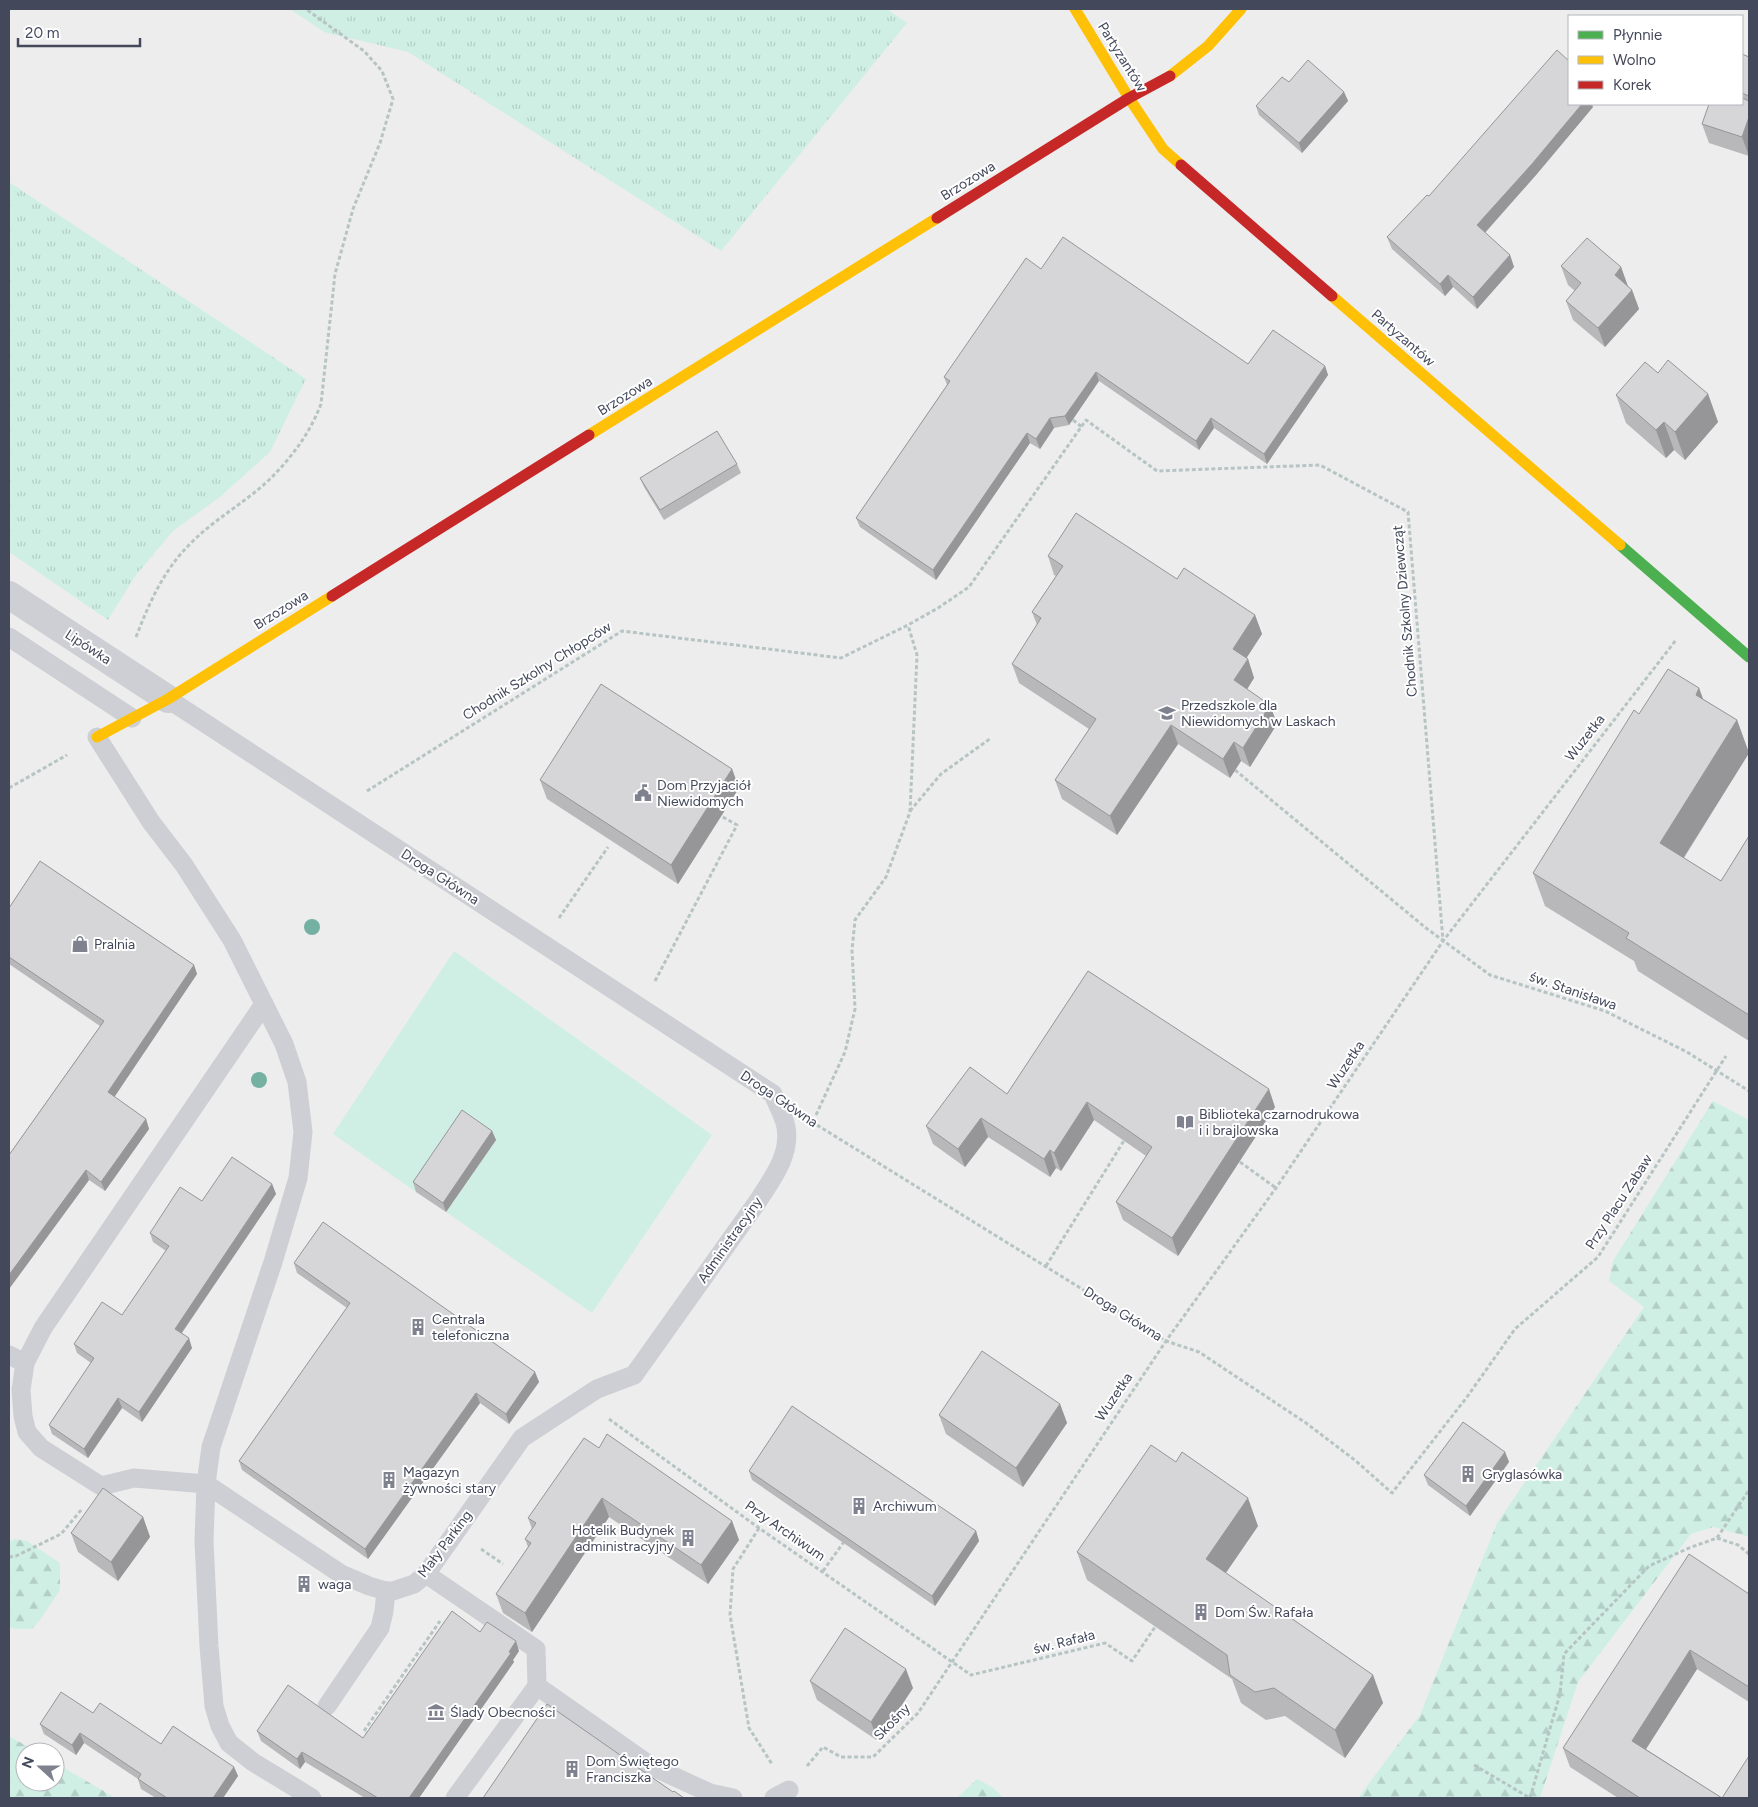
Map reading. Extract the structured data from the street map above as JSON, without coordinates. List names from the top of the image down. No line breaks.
{"streets":{"street":["Partyzantów","Brzozowa","Lipówka"],"lane":["Droga Główna","Administracyjny","Mały Parking"],"path":["Chodnik Szkolny Dziewcząt","Chodnik Szkolny Chłopców","Wuzetka","św. Stanisława","Przy Placu Zabaw","Przy Archiwum","św. Rafała","Skośny"]},"crossings":[["Partyzantów","Brzozowa"],["Partyzantów","Wuzetka"],["Brzozowa","Lipówka"],["Brzozowa","Droga Główna"],["Chodnik Szkolny Dziewcząt","Chodnik Szkolny Chłopców"],["Chodnik Szkolny Dziewcząt","Wuzetka"],["Chodnik Szkolny Dziewcząt","św. Stanisława"],["Lipówka","Droga Główna"],["Chodnik Szkolny Chłopców","Droga Główna"],["Wuzetka","Droga Główna"],["Wuzetka","św. Stanisława"],["Wuzetka","Przy Archiwum"],["Wuzetka","św. Rafała"],["Wuzetka","Skośny"],["Droga Główna","Przy Placu Zabaw"],["Droga Główna","Administracyjny"],["św. Stanisława","Przy Placu Zabaw"],["Administracyjny","Mały Parking"],["Przy Archiwum","św. Rafała"],["Przy Archiwum","Skośny"],["św. Rafała","Skośny"]],"places":{"school or university":["Przedszkole dla Niewidomych w Laskach"],"public building":["Dom Przyjaciół Niewidomych"],"shop":["Pralnia"],"library":["Biblioteka czarnodrukowa i i brajlowska"],"building":["Centrala telefoniczna","Gryglasówka","Magazyn żywności stary","Archiwum","Hotelik Budynek administracyjny","waga","Dom Św. Rafała","Dom Świętego Franciszka"],"museum":["Ślady Obecności"]},"legend":["Płynnie","Wolno","Korek"],"scale_bar":"20 m","north":"left"}
